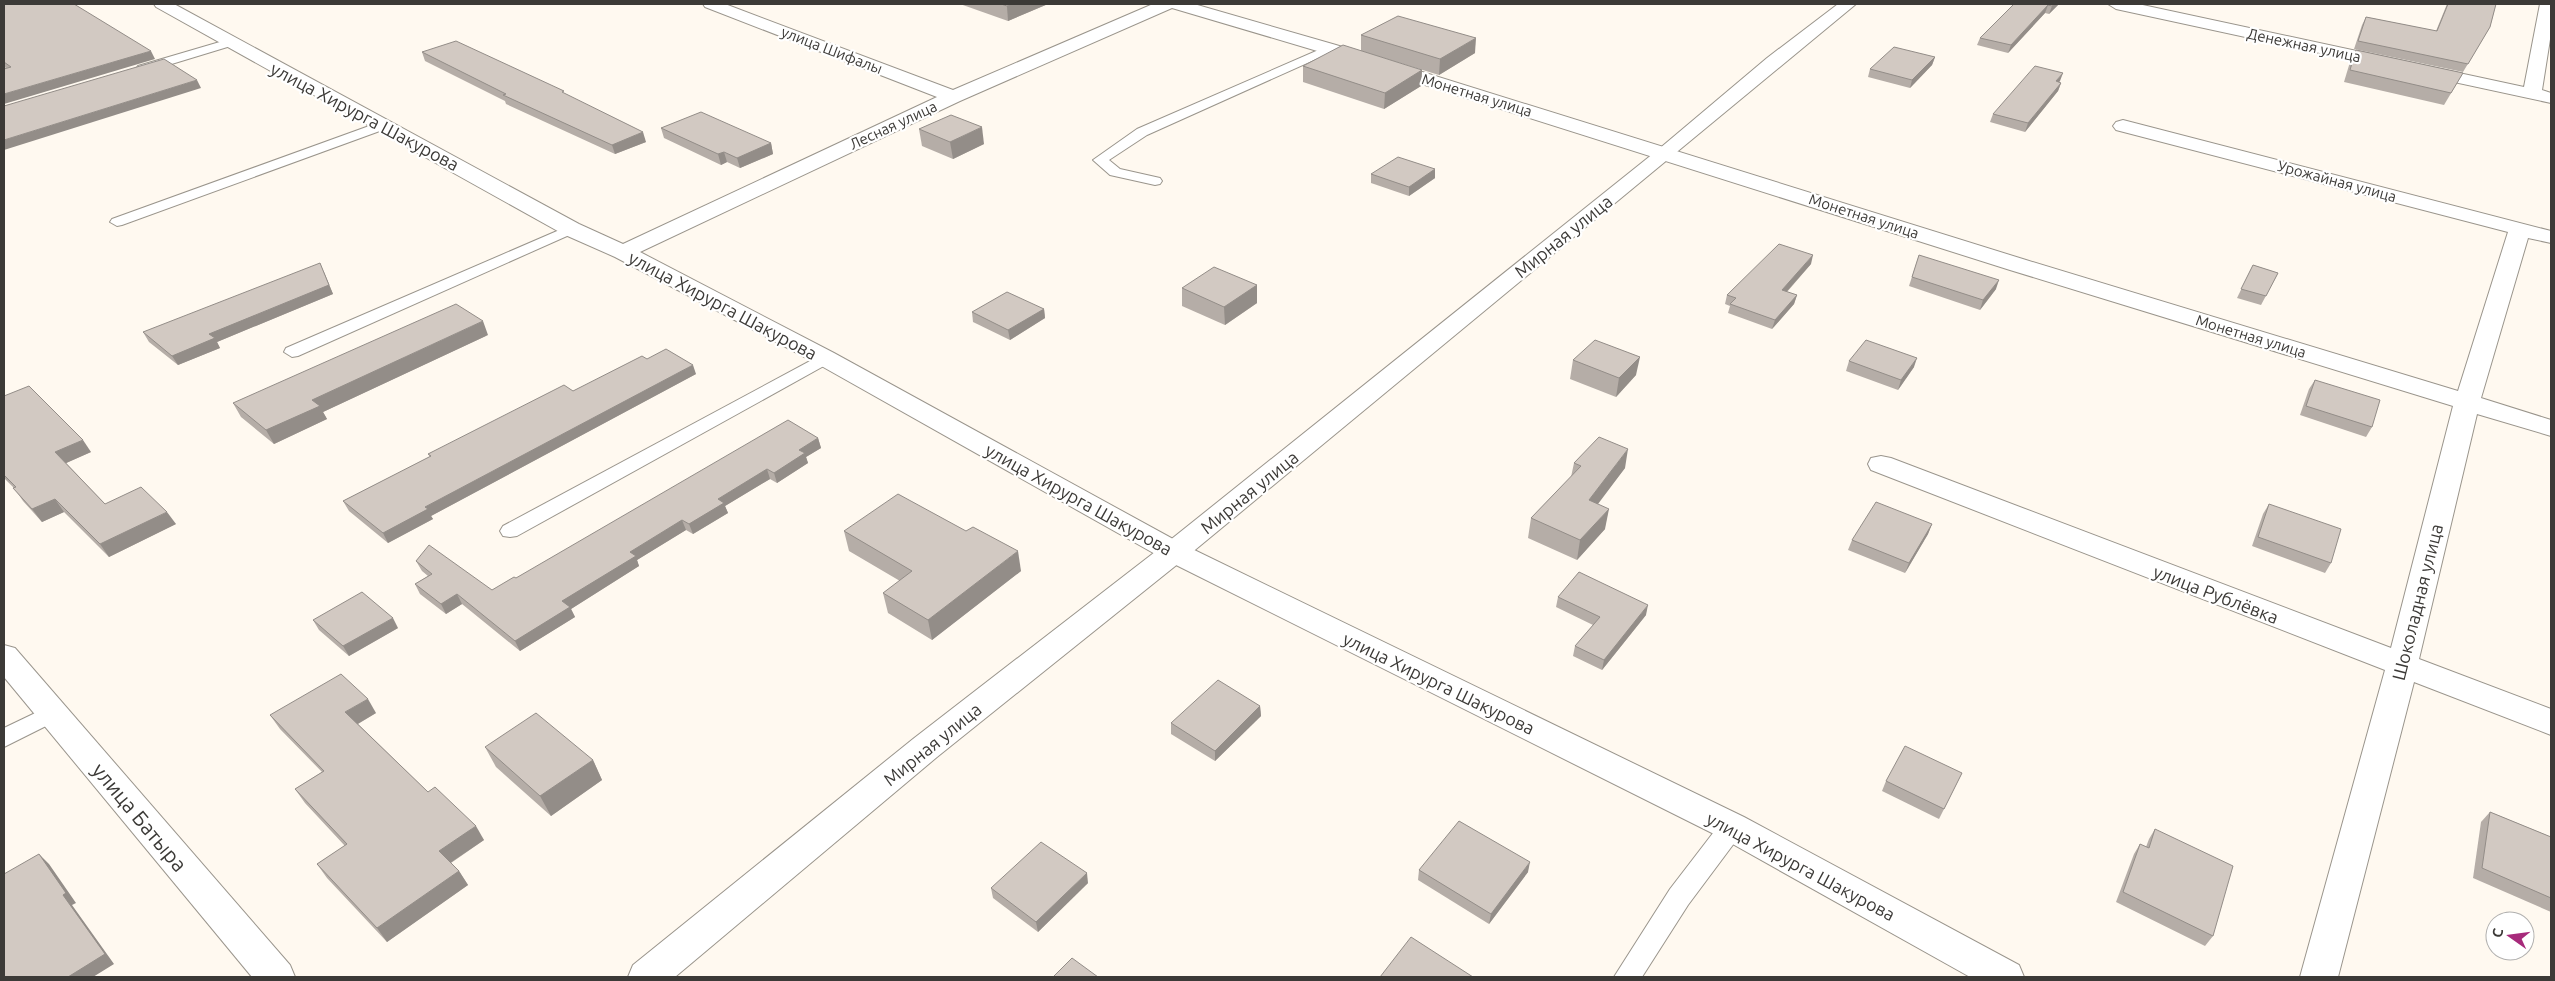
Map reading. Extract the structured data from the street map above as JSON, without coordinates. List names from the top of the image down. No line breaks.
{"streets":{"street":["Денежная улица","улица Шифалы","Монетная улица","улица Хирурга Шакурова","Лесная улица","Урожайная улица","Мирная улица","улица Рублёвка","Шоколадная улица","улица Батыра"]},"crossings":[["улица Шифалы","Лесная улица"],["Монетная улица","Мирная улица"],["Монетная улица","Шоколадная улица"],["улица Хирурга Шакурова","Лесная улица"],["улица Хирурга Шакурова","Мирная улица"],["Урожайная улица","Шоколадная улица"],["улица Рублёвка","Шоколадная улица"]],"north":"left"}
